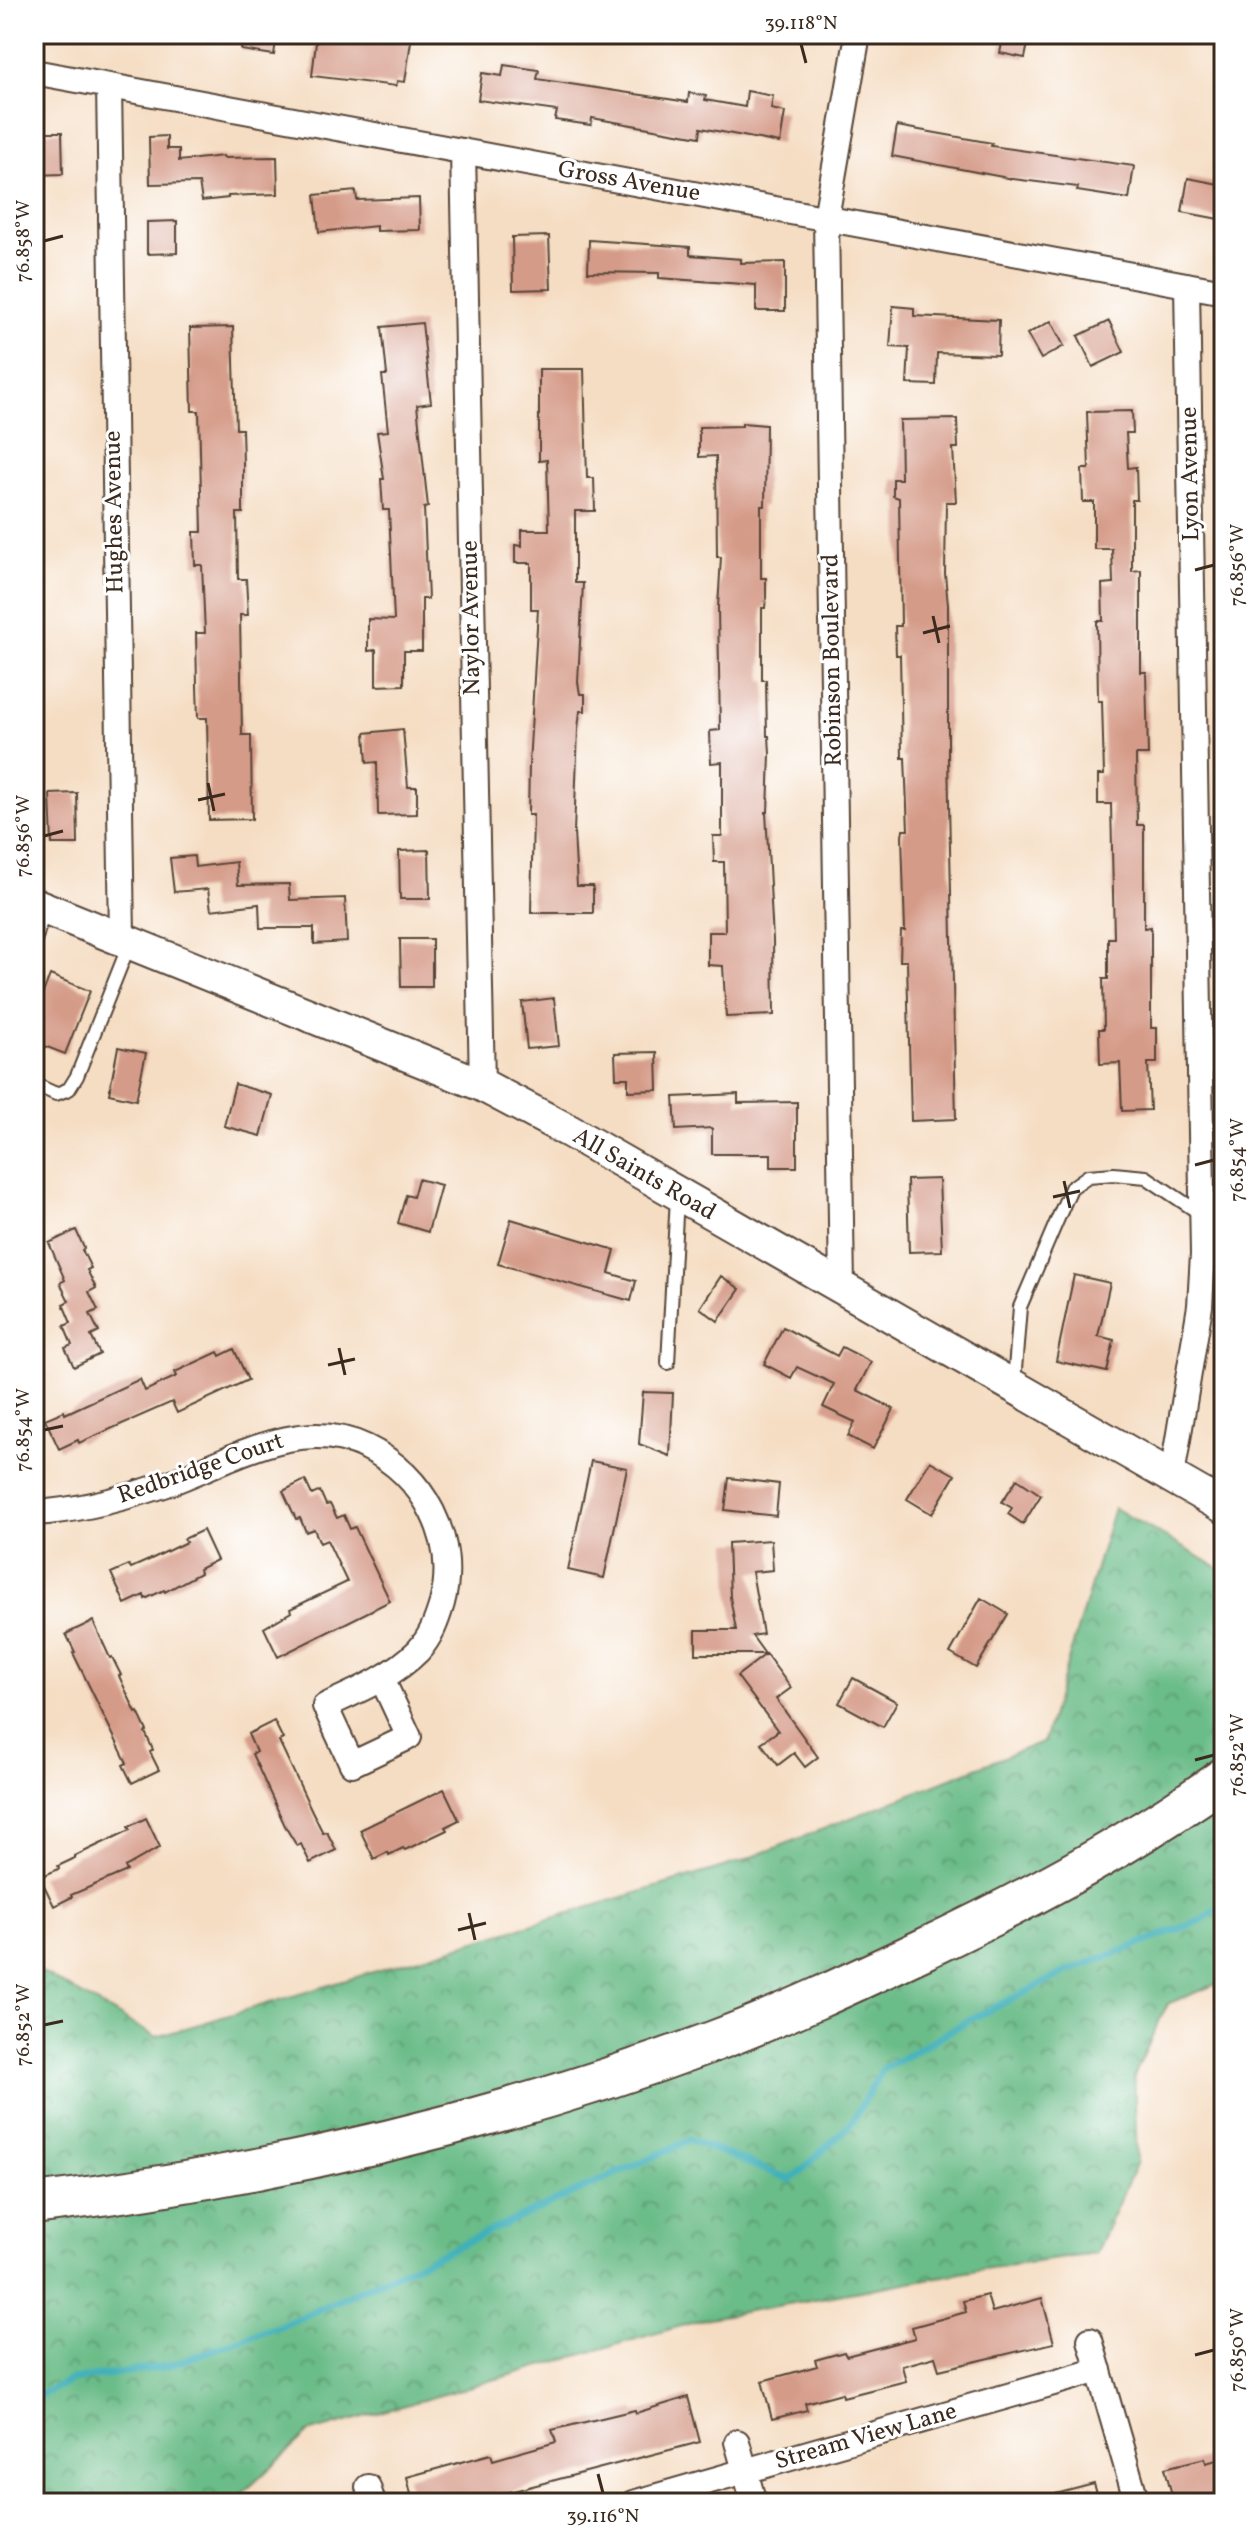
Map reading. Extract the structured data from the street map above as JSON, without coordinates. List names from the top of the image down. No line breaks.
{"streets":{"street":["Gross Avenue","Lyon Avenue","Hughes Avenue","Naylor Avenue","Robinson Boulevard","All Saints Road","Redbridge Court","Stream View Lane"]},"crossings":[["Gross Avenue","Lyon Avenue"],["Gross Avenue","Hughes Avenue"],["Gross Avenue","Naylor Avenue"],["Gross Avenue","Robinson Boulevard"],["Lyon Avenue","All Saints Road"],["Hughes Avenue","All Saints Road"],["Naylor Avenue","All Saints Road"],["Robinson Boulevard","All Saints Road"]],"coordinates":["39.118°N","76.858°W","76.856°W","76.854°W","76.852°W","76.850°W","39.116°N"]}
